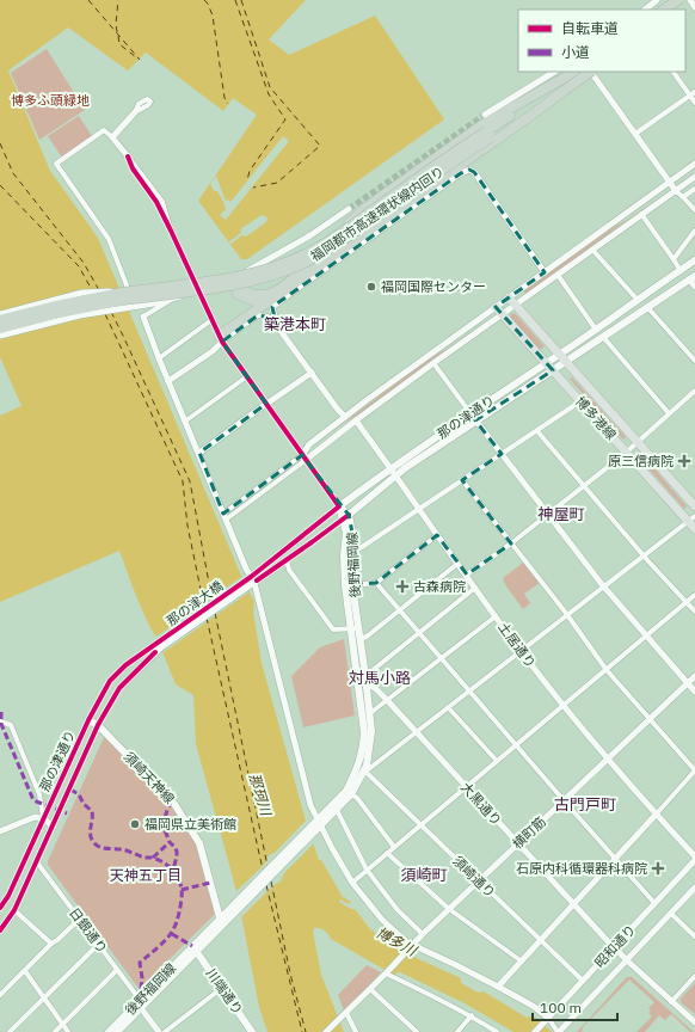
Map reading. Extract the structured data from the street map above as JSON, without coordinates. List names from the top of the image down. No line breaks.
{"streets":{"highway":["福岡都市高速環状線内回り"],"main road":["那の津通り","博多港線","後野福岡線","須崎天神線","川端通り"],"street":["那の津大橋","土居通り","大黒通り","横町筋","須崎通り","日銀通り","昭和通り"]},"crossings":[["那の津通り","博多港線"],["那の津通り","後野福岡線"],["那の津通り","那の津大橋"],["那の津通り","土居通り"],["那の津通り","須崎天神線"],["那の津通り","日銀通り"],["後野福岡線","須崎天神線"],["後野福岡線","大黒通り"],["後野福岡線","須崎通り"],["後野福岡線","日銀通り"],["後野福岡線","川端通り"],["土居通り","横町筋"],["大黒通り","横町筋"],["大黒通り","昭和通り"],["横町筋","須崎通り"],["須崎通り","昭和通り"]],"districts":["築港本町","神屋町","対馬小路","古門戸町","天神五丁目","須崎町"],"water":["那珂川","博多川"],"parks":["博多ふ頭緑地"],"places":{"other":["福岡国際センター","福岡県立美術館"],"health":["原三信病院","古森病院","石原内科循環器科病院"]},"legend":["自転車道","小道"],"scale_bar":"100 m"}
